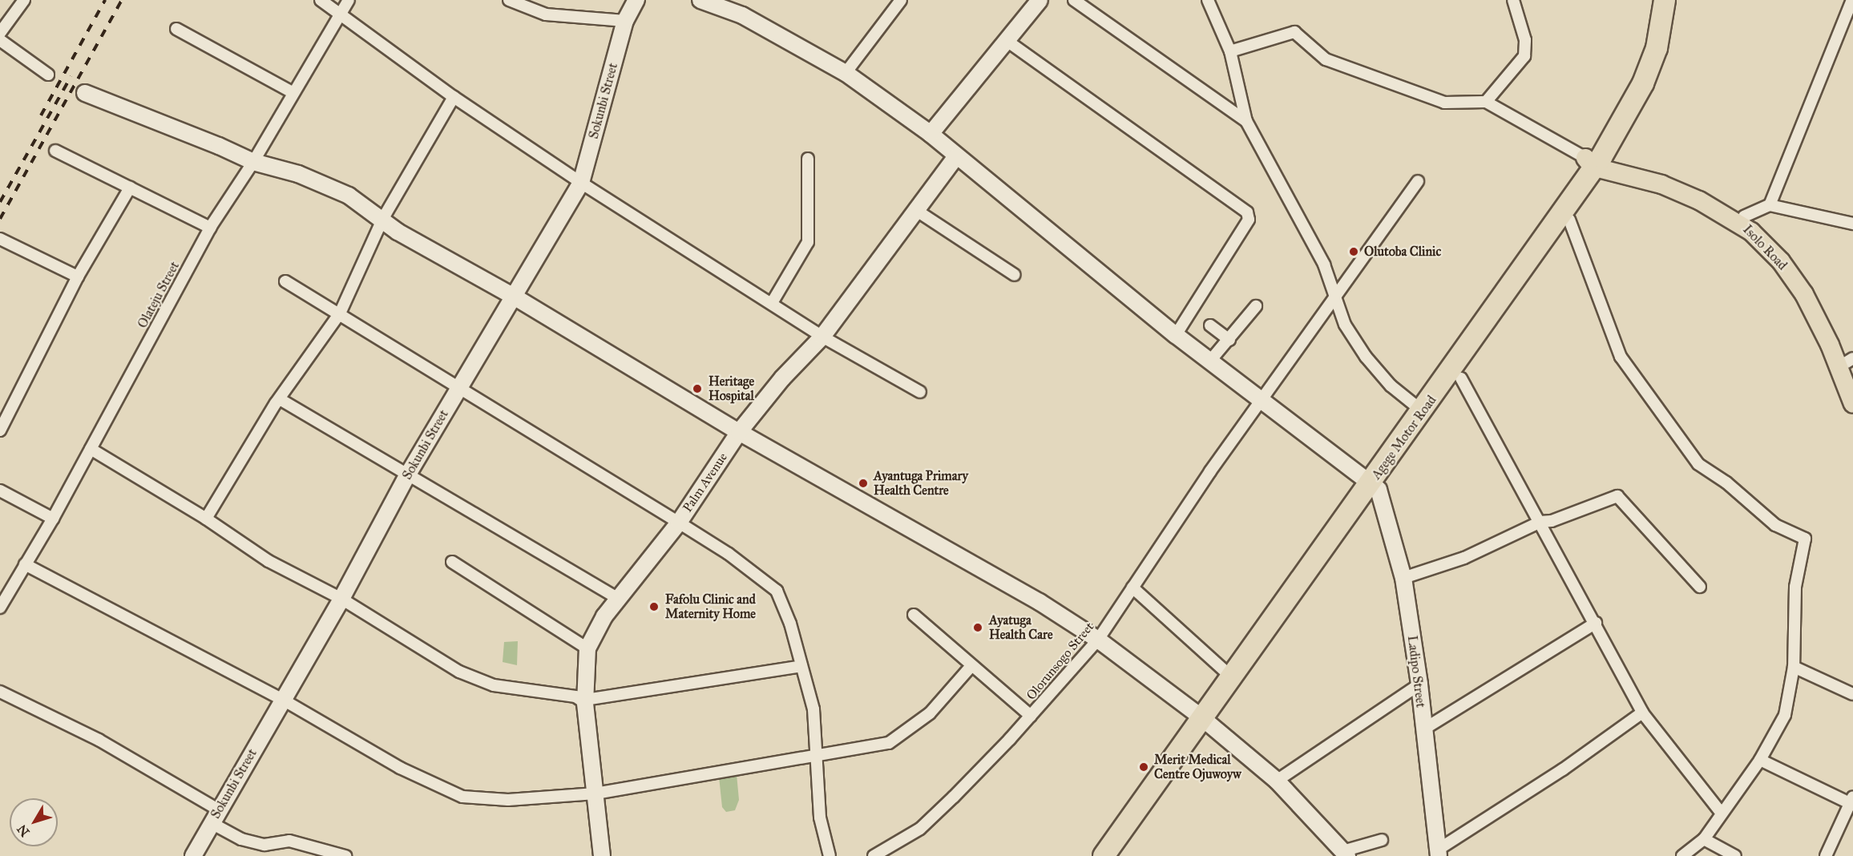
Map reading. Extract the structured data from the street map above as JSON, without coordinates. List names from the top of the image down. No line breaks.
{"streets":{"highway":["Agege Motor Road"],"main road":["Isolo Road"],"street":["Sokunbi Street","Olateju Street","Palm Avenue","Olorunsogo Street","Ladipo Street"]},"crossings":[["Isolo Road","Agege Motor Road"],["Agege Motor Road","Ladipo Street"]],"places":["Olutoba Clinic","Heritage Hospital","Ayantuga Primary Health Centre","Fafolu Clinic and Maternity Home","Ayatuga Health Care","Merit Medical Centre Ojuwoyw"],"north":"bottom left"}
